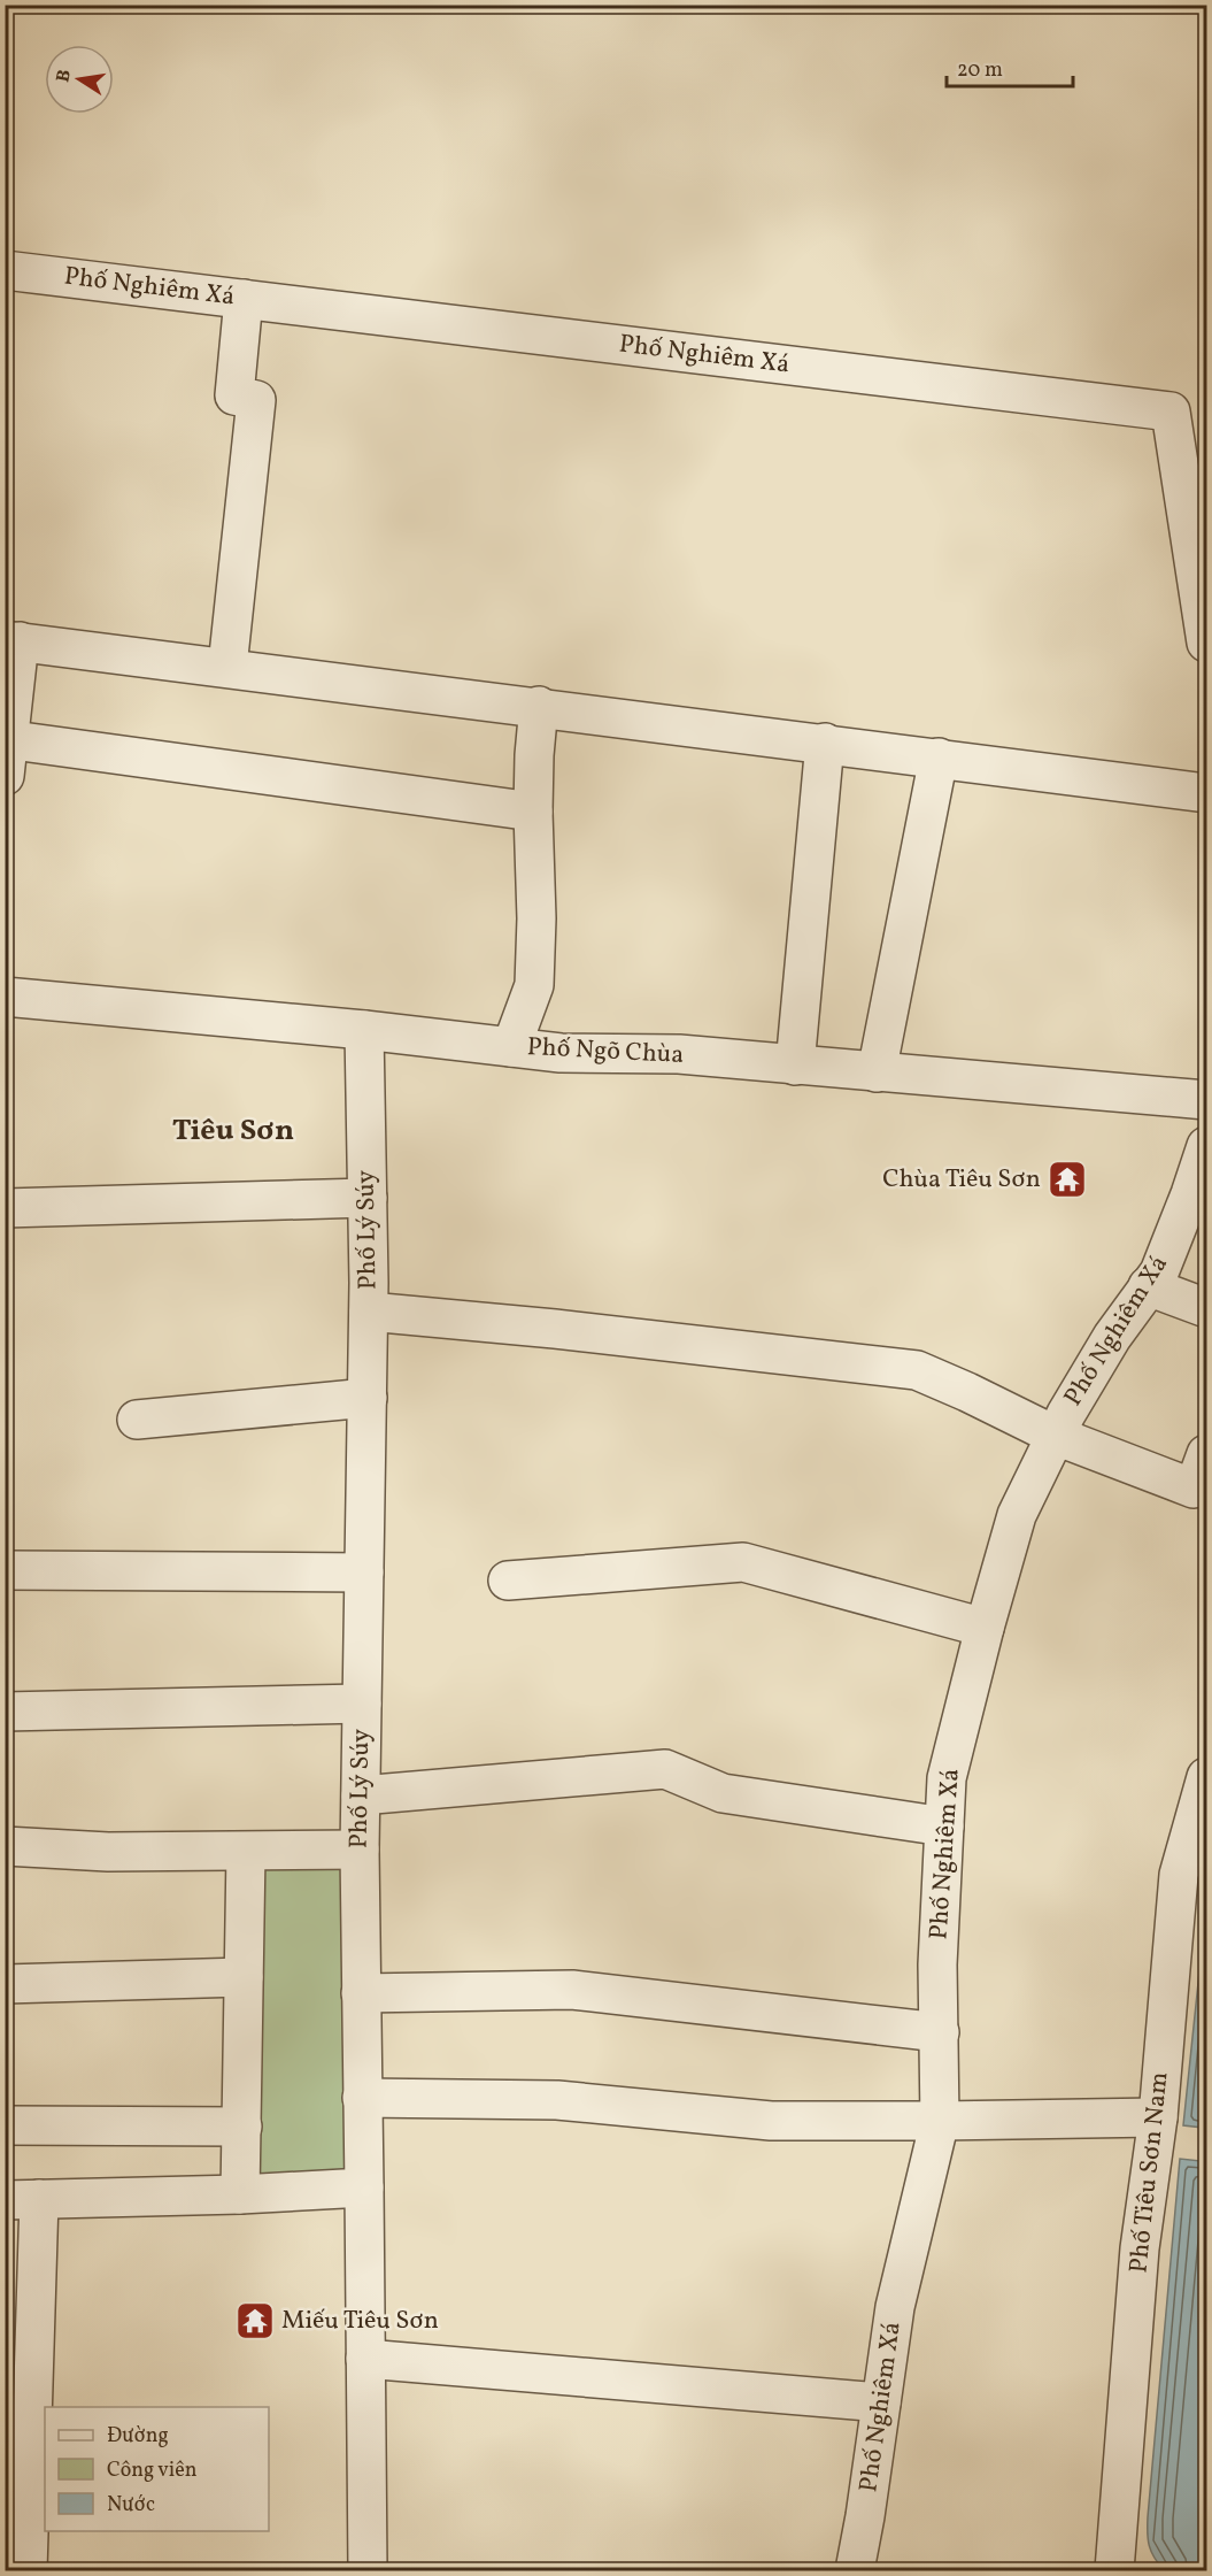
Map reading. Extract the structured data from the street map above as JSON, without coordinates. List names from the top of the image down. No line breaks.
{"streets":{"street":["Phố Nghiêm Xá","Phố Ngõ Chùa","Phố Lý Súy","Phố Tiêu Sơn Nam"]},"crossings":[["Phố Ngõ Chùa","Phố Lý Súy"]],"districts":["Tiêu Sơn"],"places":{"temple":["Chùa Tiêu Sơn","Miếu Tiêu Sơn"]},"legend":["Đường","Công viên","Nước"],"scale_bar":"20 m","north":"left"}
